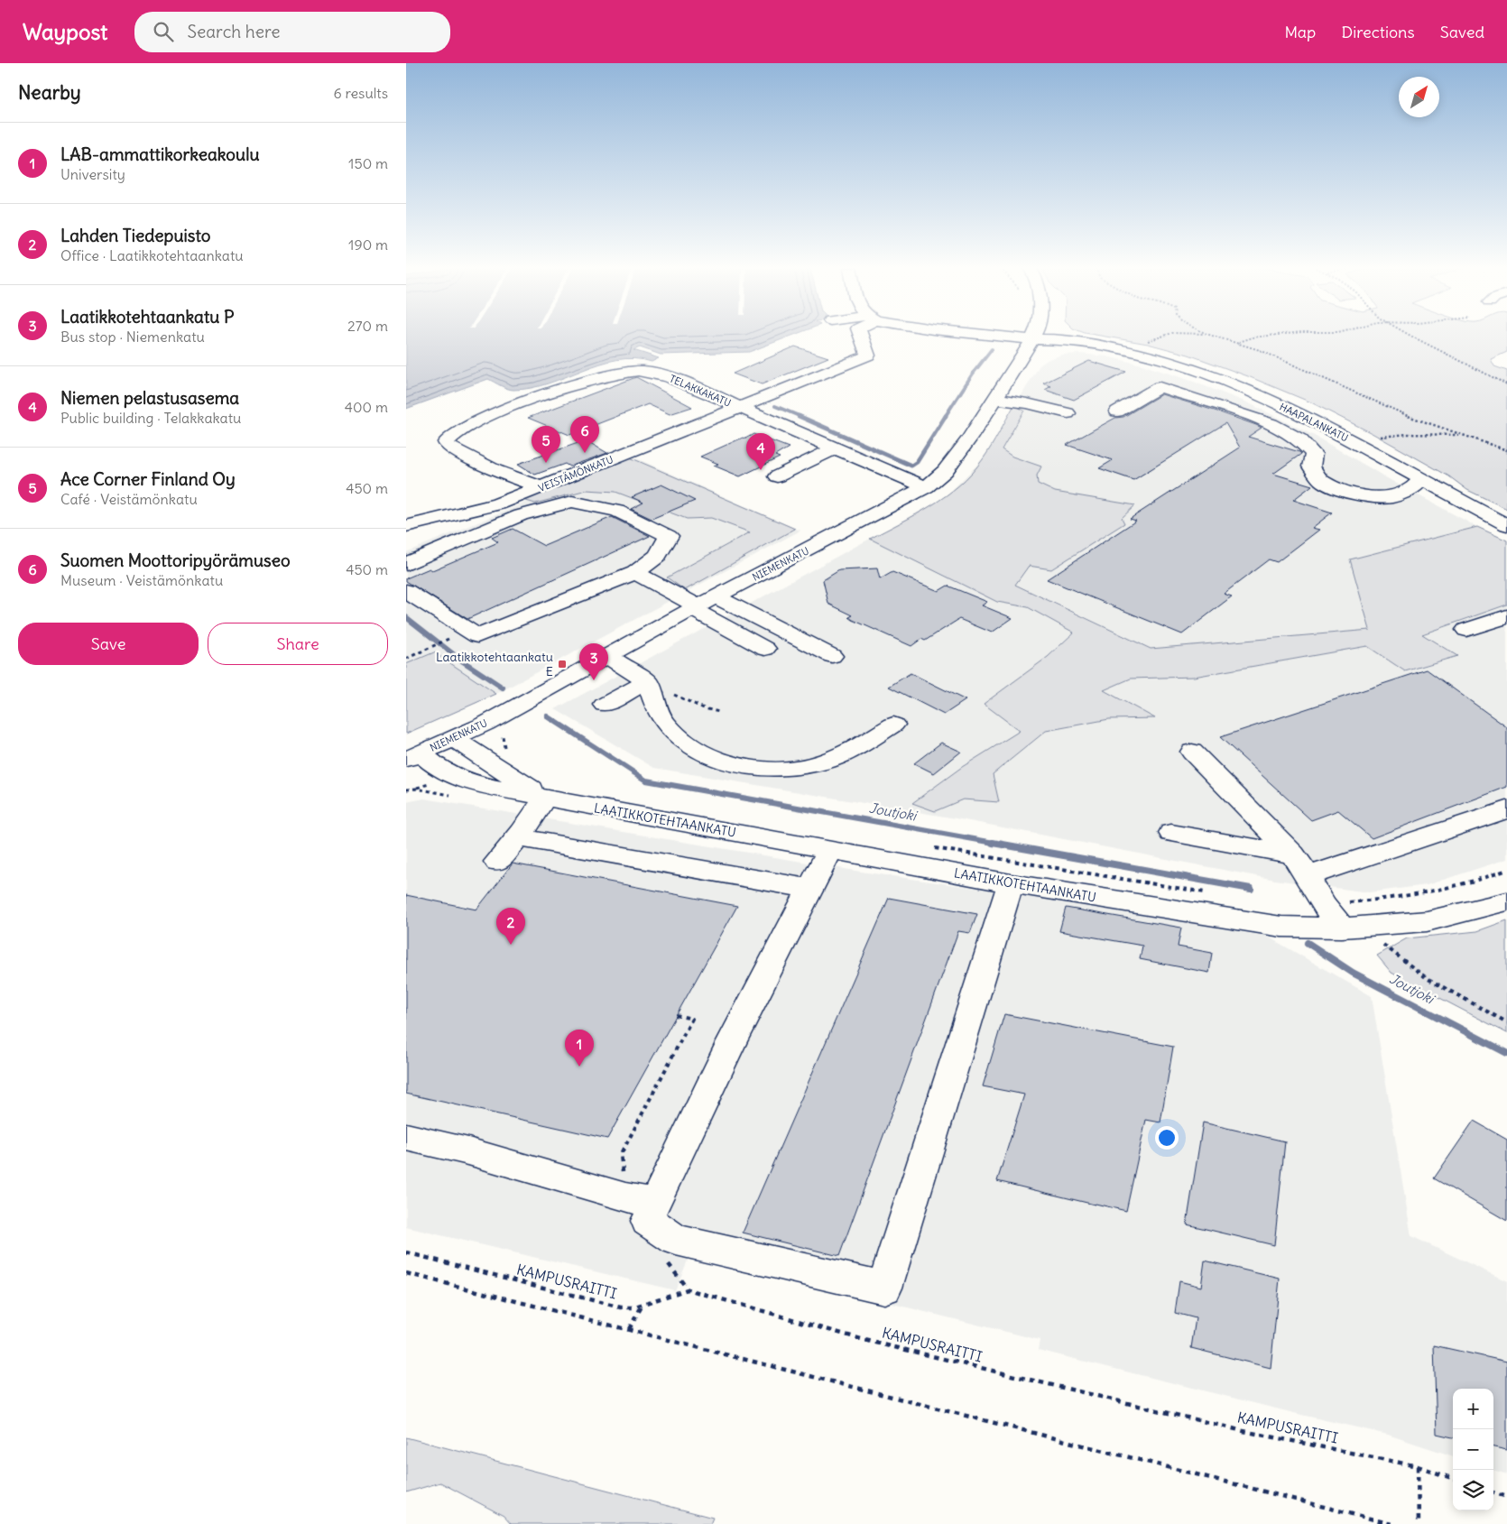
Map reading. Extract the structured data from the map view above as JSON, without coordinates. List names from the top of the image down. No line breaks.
{"streets":{"street":["TELAKKAKATU","HAAPALANKATU","VEISTÄMÖNKATU","NIEMENKATU","LAATIKKOTEHTAANKATU"],"path":["KAMPUSRAITTI"]},"crossings":[["TELAKKAKATU","VEISTÄMÖNKATU"],["TELAKKAKATU","NIEMENKATU"],["HAAPALANKATU","NIEMENKATU"],["NIEMENKATU","LAATIKKOTEHTAANKATU"]],"water":["Joutjoki"],"places":{"transit":["Laatikkotehtaankatu E"]},"north":"top right","page":{"header":"Waypost","search":"Search here","nav":["Map","Directions","Saved"],"heading":["Nearby","6 results"],"list":[{"mark":"1","name":"LAB-ammattikorkeakoulu","note":"University","value":"150 m"},{"mark":"2","name":"Lahden Tiedepuisto","note":"Office · Laatikkotehtaankatu","value":"190 m"},{"mark":"3","name":"Laatikkotehtaankatu P","note":"Bus stop · Niemenkatu","value":"270 m"},{"mark":"4","name":"Niemen pelastusasema","note":"Public building · Telakkakatu","value":"400 m"},{"mark":"5","name":"Ace Corner Finland Oy","note":"Café · Veistämönkatu","value":"450 m"},{"mark":"6","name":"Suomen Moottoripyörämuseo","note":"Museum · Veistämönkatu","value":"450 m"}],"pins":["6","5","4","3","2","1"],"buttons":["Save","Share"],"map_buttons":["+","−"]}}
